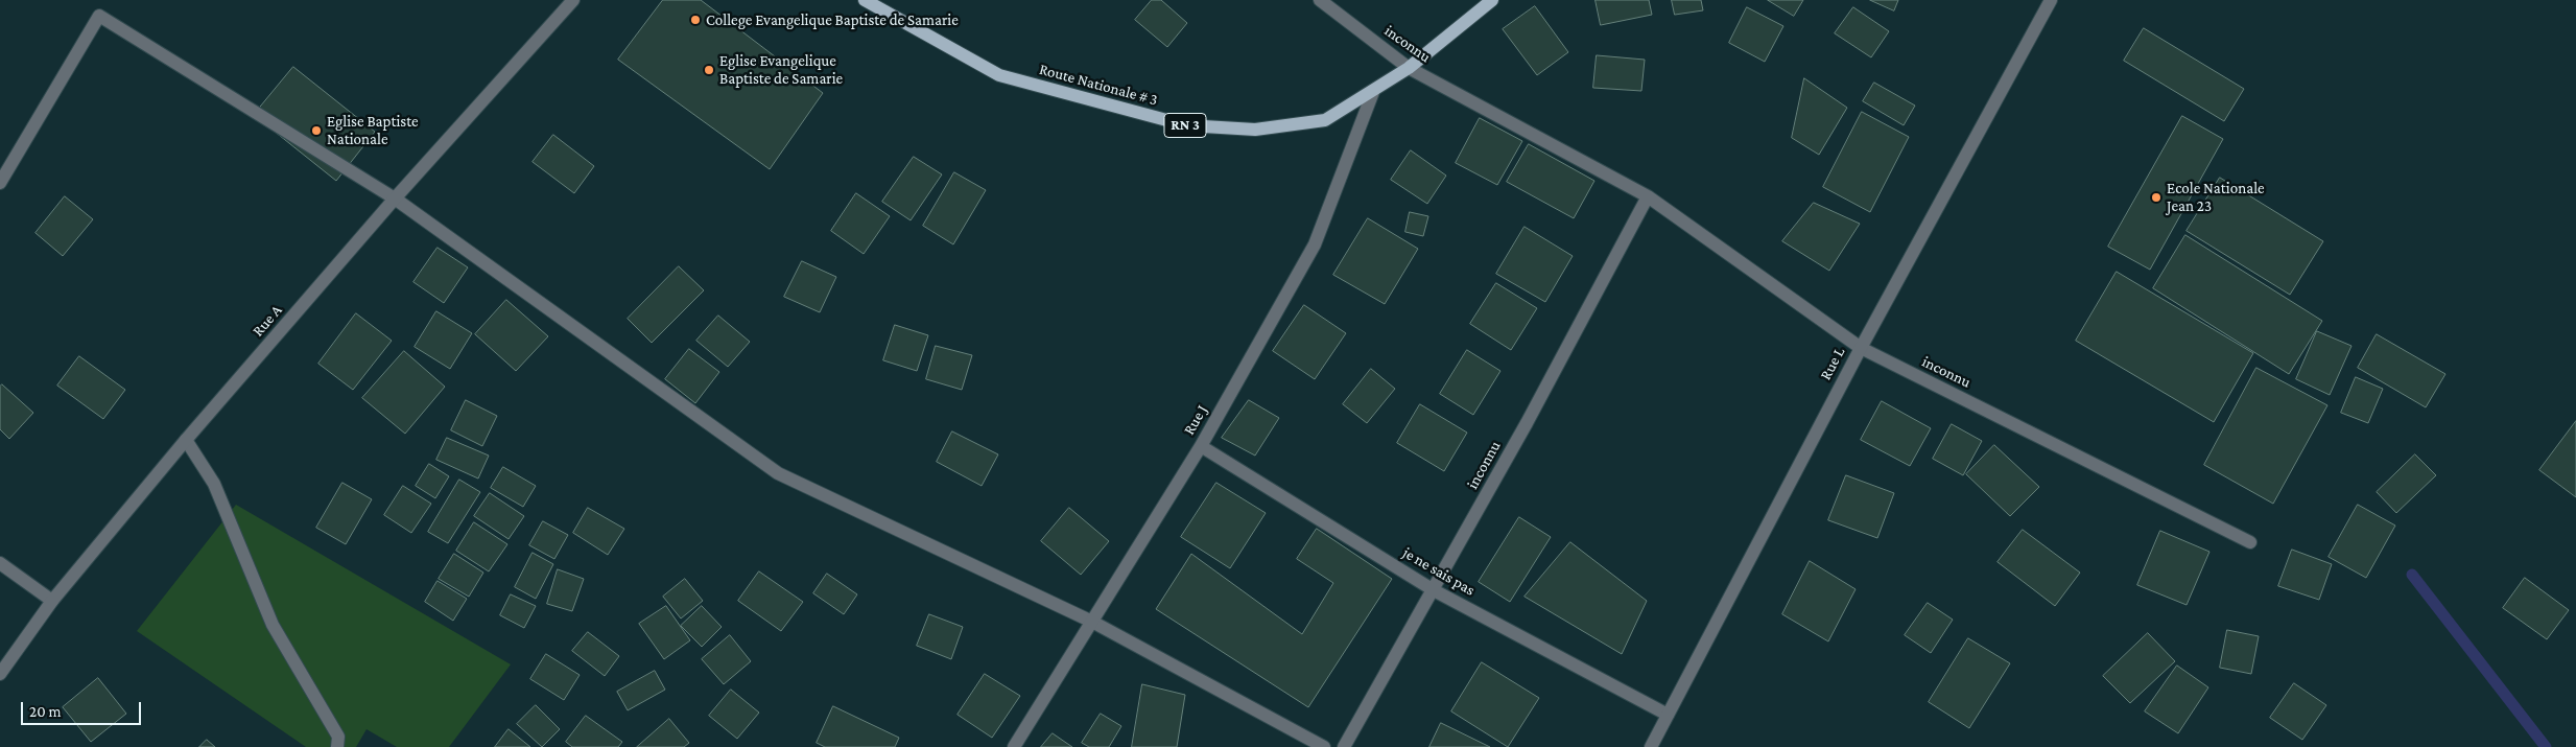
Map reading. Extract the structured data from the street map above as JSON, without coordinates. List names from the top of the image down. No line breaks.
{"streets":{"main road":["Route Nationale # 3","RN 3"],"street":["inconnu","Rue A","Rue L","Rue J","je ne sais pas"]},"crossings":[["inconnu","Route Nationale # 3"],["inconnu","Rue L"],["inconnu","je ne sais pas"],["Route Nationale # 3","Rue J"],["Rue L","je ne sais pas"],["Rue J","je ne sais pas"]],"places":["College Evangelique Baptiste de Samarie","Eglise Evangelique Baptiste de Samarie","Eglise Baptiste Nationale","Ecole Nationale Jean 23"],"scale_bar":"20 m"}
